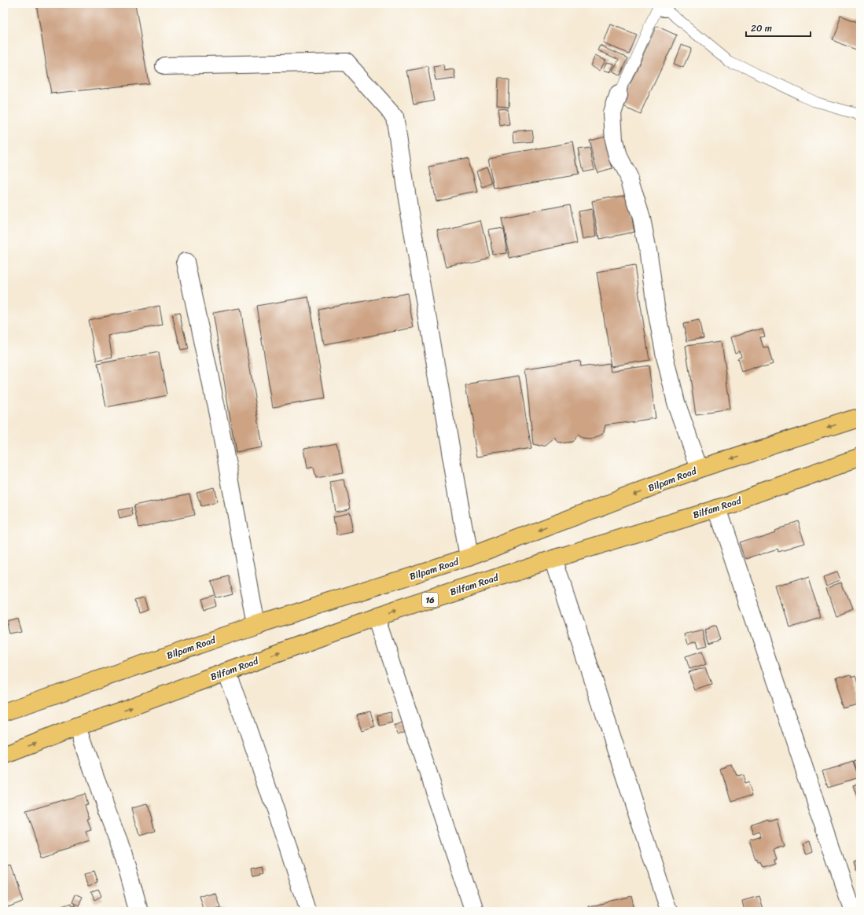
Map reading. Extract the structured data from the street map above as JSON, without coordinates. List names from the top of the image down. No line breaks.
{"streets":{"main road":["Bilpam Road","Bilfam Road","16"]},"one_way":["Bilpam Road","Bilfam Road"],"scale_bar":"20 m"}
